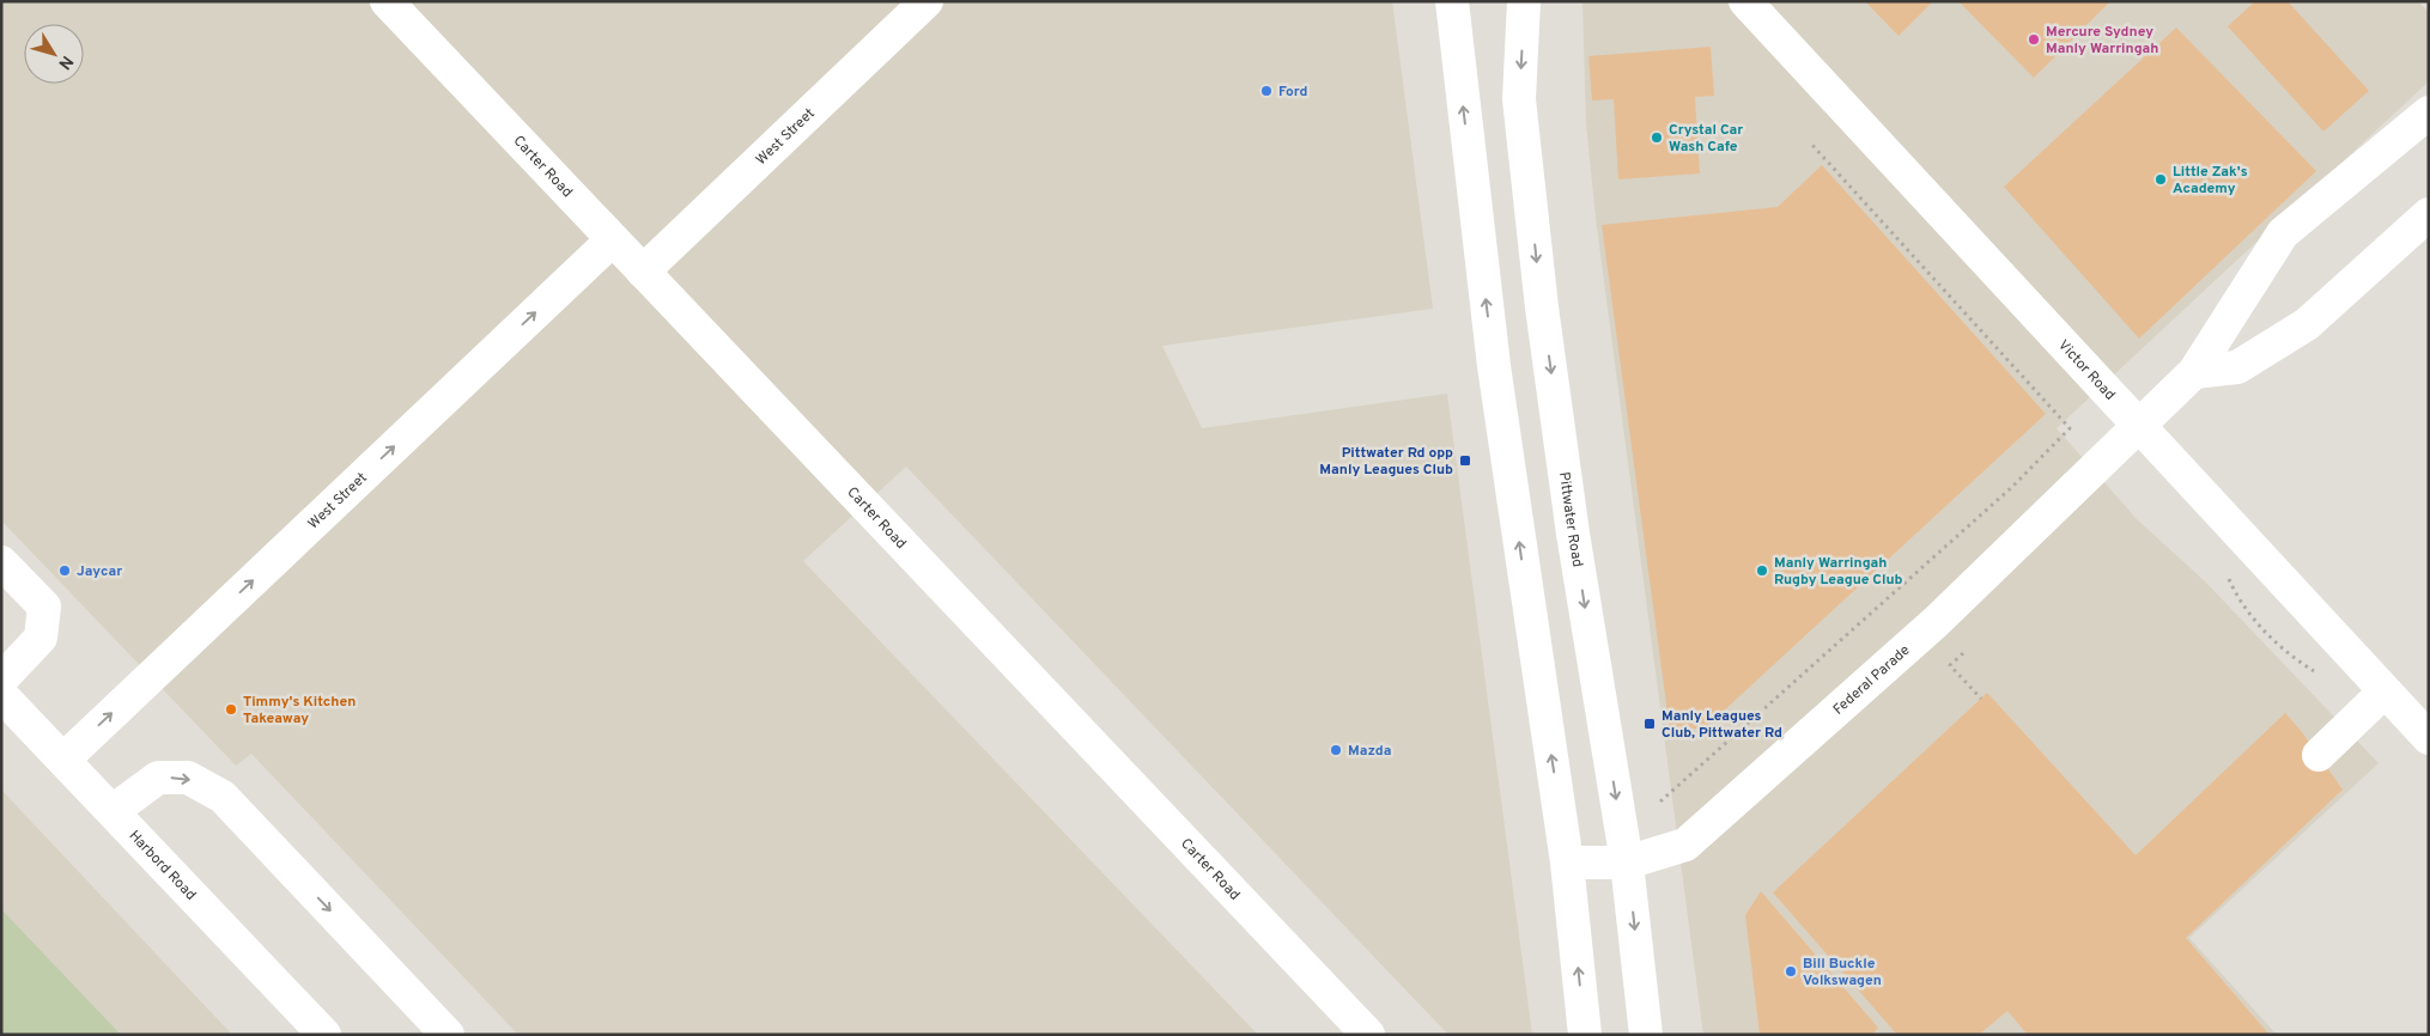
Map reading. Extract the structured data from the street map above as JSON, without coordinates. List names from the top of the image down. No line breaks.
{"streets":{"main road":["West Street","Carter Road","Victor Road","Pittwater Road","Federal Parade","Harbord Road"]},"crossings":[["West Street","Carter Road"],["West Street","Harbord Road"],["Victor Road","Federal Parade"],["Pittwater Road","Federal Parade"]],"one_way":["West Street"],"places":{"other":["Mercure Sydney Manly Warringah","Ford","Crystal Car Wash Cafe","Little Zak's Academy","Jaycar","Manly Warringah Rugby League Club","Timmy's Kitchen Takeaway","Mazda","Bill Buckle Volkswagen"],"transit":["Pittwater Rd opp Manly Leagues Club","Manly Leagues Club, Pittwater Rd"]},"north":"bottom right"}
